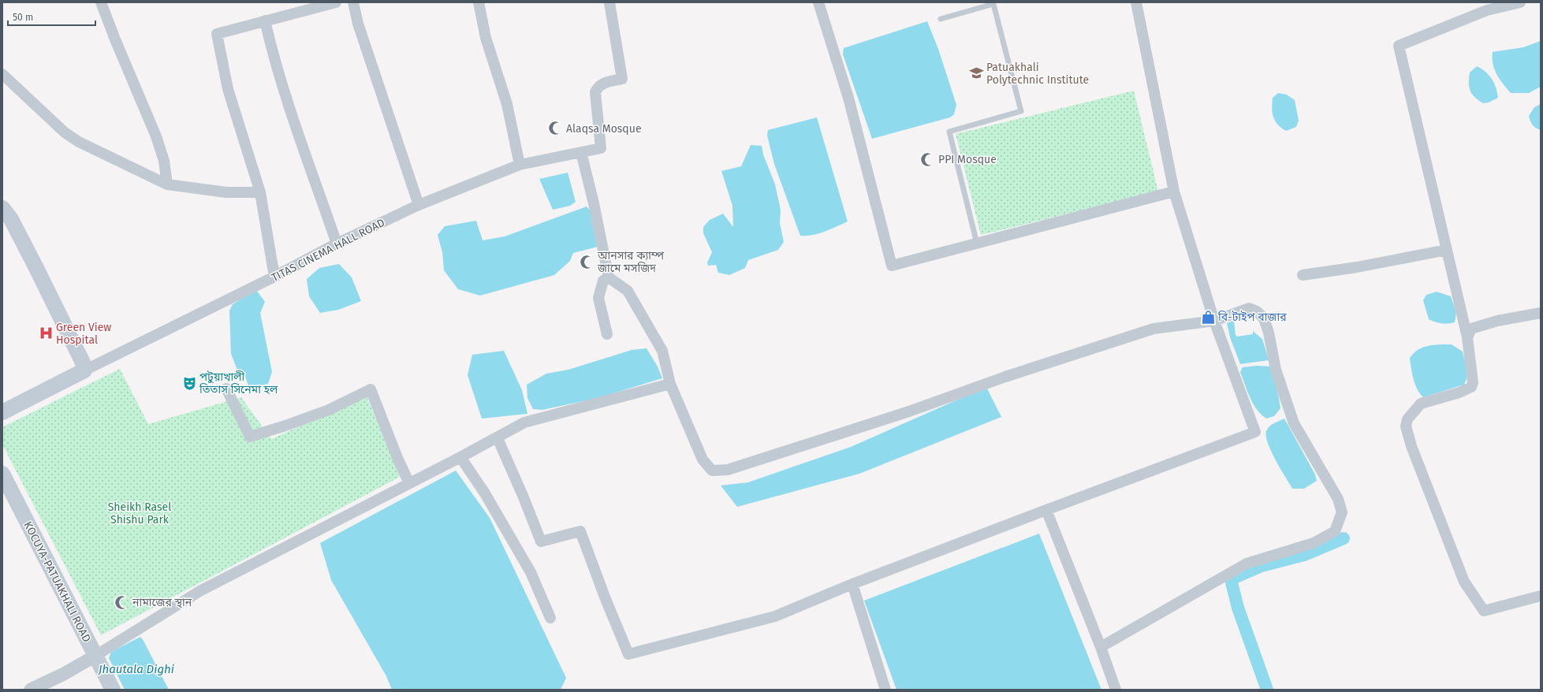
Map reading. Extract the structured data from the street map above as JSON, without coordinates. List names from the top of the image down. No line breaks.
{"streets":{"main road":["KOCUYA-PATUAKHALI ROAD"],"street":["TITAS CINEMA HALL ROAD"]},"water":["Jhautala Dighi"],"parks":["Sheikh Rasel Shishu Park"],"places":{"school or university":["Patuakhali Polytechnic Institute"],"mosque":["Alaqsa Mosque","PPI Mosque","আনসার ক্যাম্প জামে মসজিদ","নামাজের স্থান"],"shop":["বি-টাইপ বাজার"],"hospital":["Green View Hospital"],"theatre":["পটুয়াখালী তিতাস সিনেমা হল"]},"scale_bar":"50 m"}
